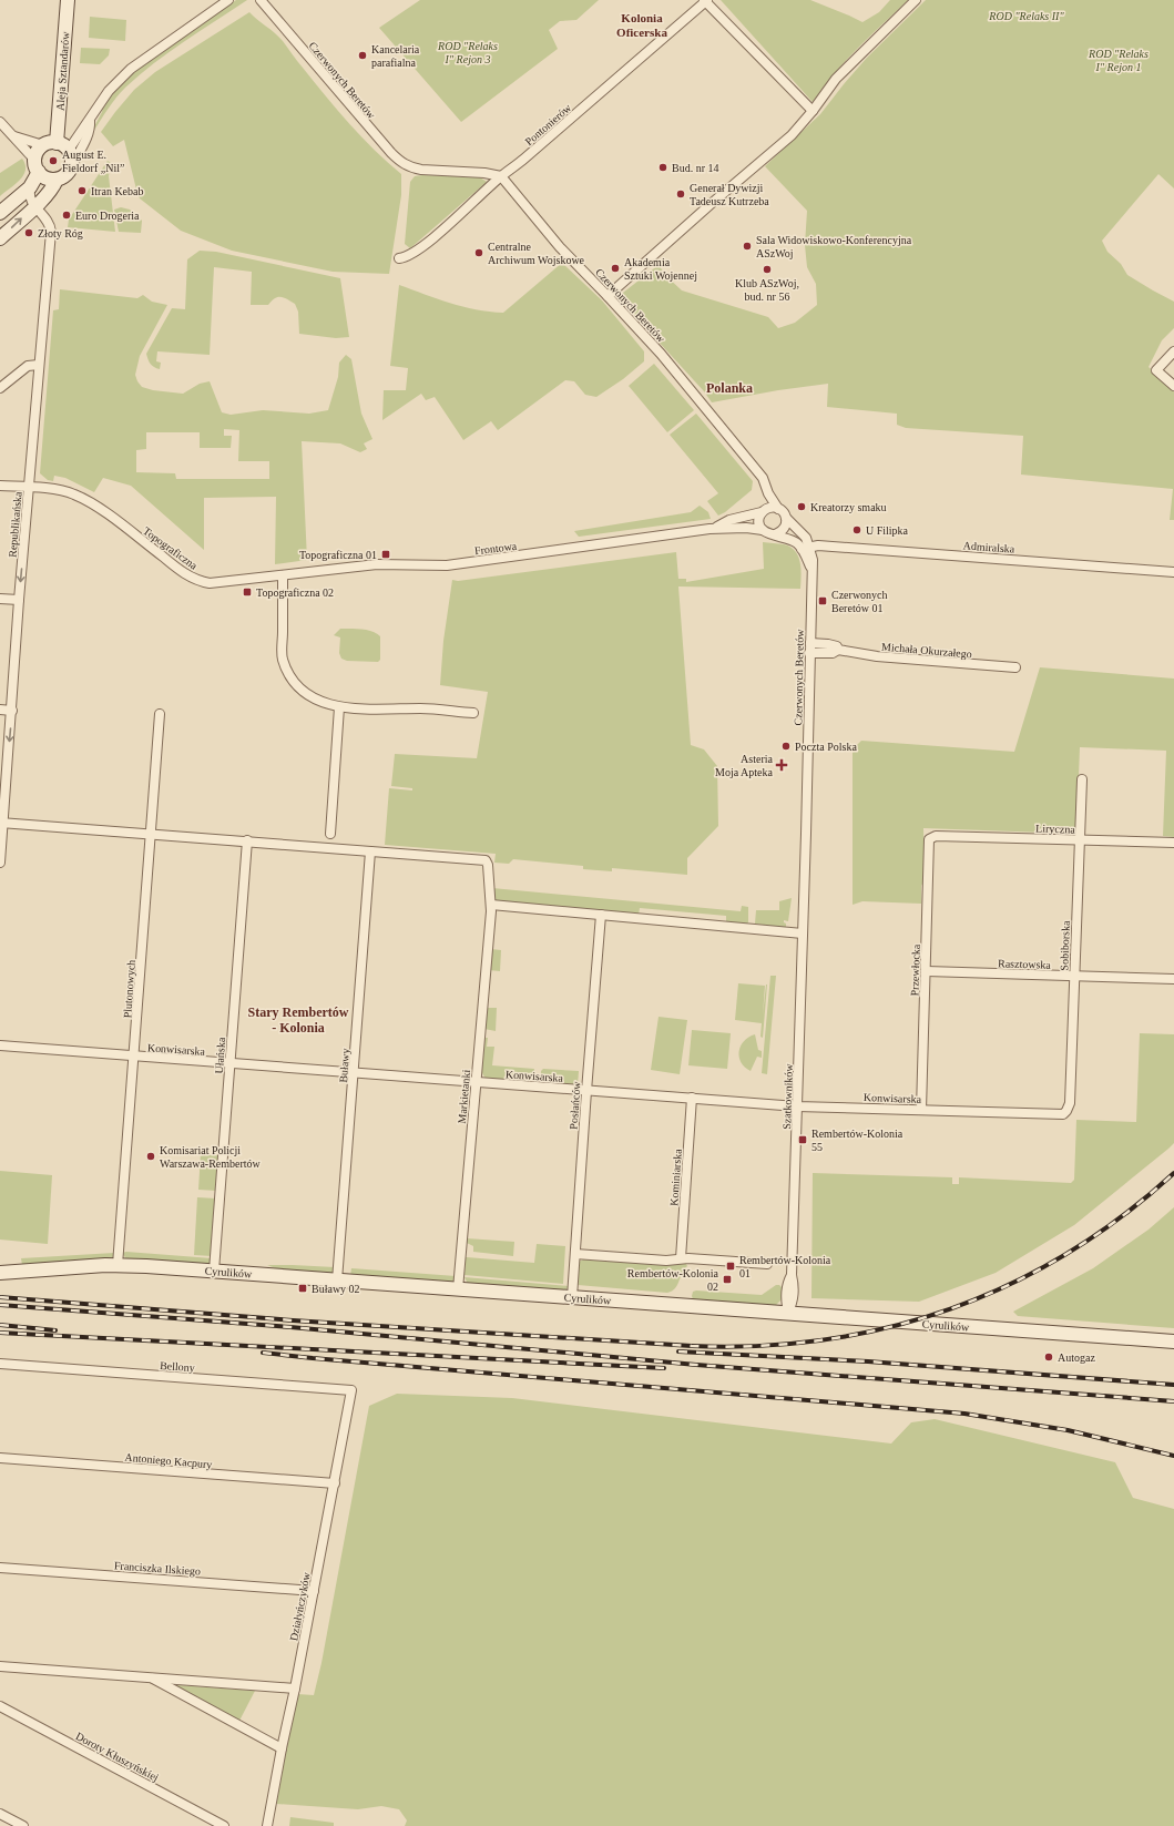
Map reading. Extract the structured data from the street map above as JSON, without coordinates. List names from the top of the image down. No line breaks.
{"streets":{"main road":["Aleja Sztandarów","Cyrulików"],"street":["Czerwonych Beretów","Pontonierów","Republikańska","Admiralska","Topograficzna","Frontowa","Michała Okurzałego","Liryczna","Sobiborska","Rasztowska","Przewłocka","Plutonowych","Konwisarska","Ułańska","Buławy","Markietanki","Szatkowników","Posłańców","Kominiarska","Bellony","Antoniego Kacpury","Franciszka Ilskiego","Działyńczyków","Doroty Kłuszyńskiej"]},"crossings":[["Czerwonych Beretów","Pontonierów"],["Czerwonych Beretów","Admiralska"],["Czerwonych Beretów","Frontowa"],["Czerwonych Beretów","Michała Okurzałego"],["Czerwonych Beretów","Szatkowników"],["Republikańska","Topograficzna"],["Topograficzna","Frontowa"],["Liryczna","Sobiborska"],["Liryczna","Przewłocka"],["Sobiborska","Rasztowska"],["Sobiborska","Konwisarska"],["Rasztowska","Przewłocka"],["Przewłocka","Konwisarska"],["Plutonowych","Konwisarska"],["Plutonowych","Cyrulików"],["Konwisarska","Ułańska"],["Konwisarska","Buławy"],["Konwisarska","Markietanki"],["Konwisarska","Szatkowników"],["Konwisarska","Posłańców"],["Konwisarska","Kominiarska"],["Ułańska","Cyrulików"],["Buławy","Markietanki"],["Buławy","Cyrulików"],["Markietanki","Cyrulików"],["Szatkowników","Cyrulików"],["Posłańców","Cyrulików"],["Bellony","Działyńczyków"],["Antoniego Kacpury","Działyńczyków"],["Franciszka Ilskiego","Działyńczyków"]],"districts":["Kolonia Oficerska","Polanka","Stary Rembertów - Kolonia"],"parks":["ROD \"Relaks II\"","ROD \"Relaks I\" Rejon 3","ROD \"Relaks I\" Rejon 1"],"places":{"other":["Kancelaria parafialna","August E. Fieldorf „Nil”","Bud. nr 14","Itran Kebab","Generał Dywizji Tadeusz Kutrzeba","Euro Drogeria","Złoty Róg","Sala Widowiskowo-Konferencyjna ASzWoj","Centralne Archiwum Wojskowe","Akademia Sztuki Wojennej","Klub ASzWoj, bud. nr 56","Kreatorzy smaku","U Filipka","Poczta Polska","Komisariat Policji Warszawa-Rembertów","Autogaz"],"transit":["Topograficzna 01","Topograficzna 02","Czerwonych Beretów 01","Rembertów-Kolonia 55","Rembertów-Kolonia 01","Rembertów-Kolonia 02","Buławy 02"],"health":["Asteria Moja Apteka"]}}
